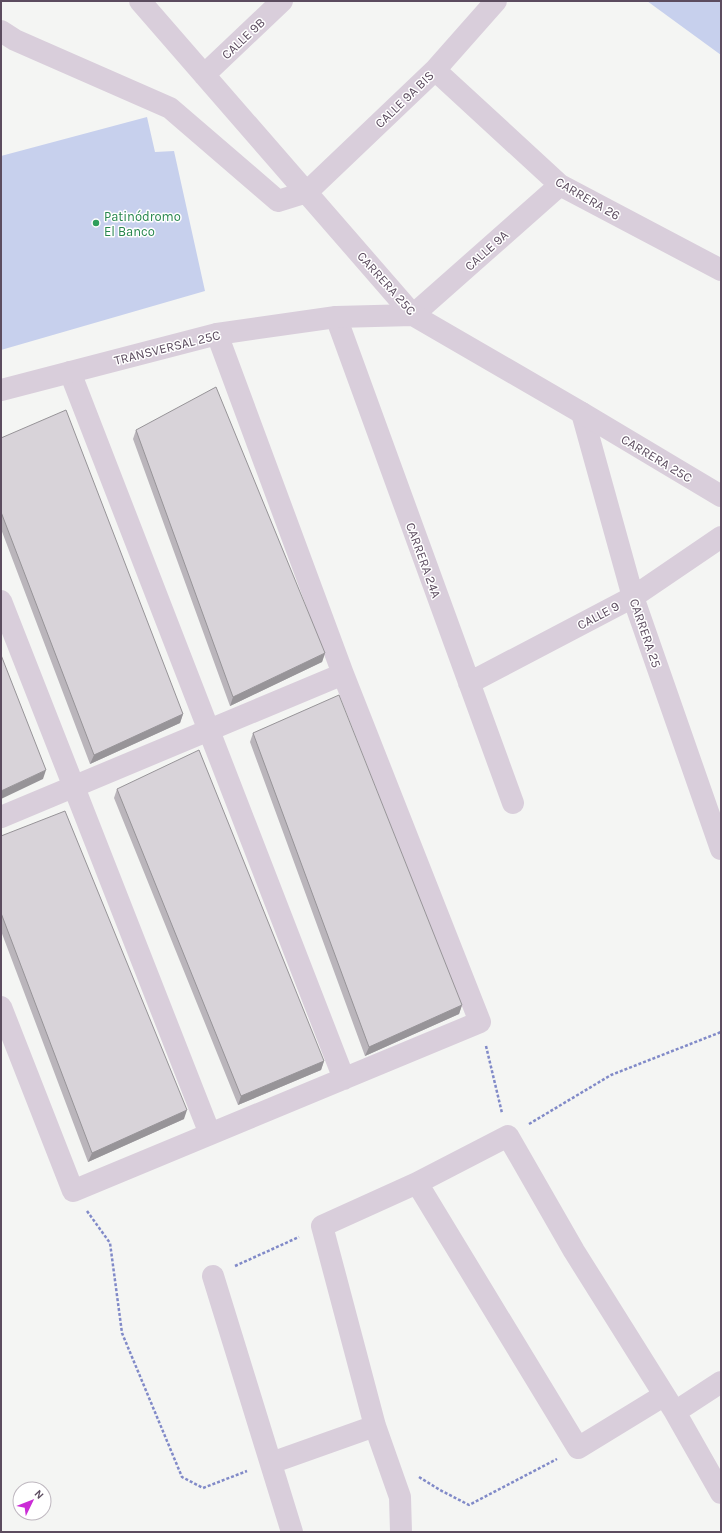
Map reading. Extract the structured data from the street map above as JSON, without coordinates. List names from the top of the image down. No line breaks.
{"streets":{"street":["CALLE 9B","CALLE 9A BIS","CARRERA 26","CALLE 9A","CARRERA 25C","TRANSVERSAL 25C","CARRERA 24A","CALLE 9","CARRERA 25"]},"crossings":[["CALLE 9B","CARRERA 25C"],["CALLE 9A BIS","CARRERA 26"],["CALLE 9A BIS","CARRERA 25C"],["CARRERA 26","CALLE 9A"],["CALLE 9A","CARRERA 25C"],["CALLE 9A","TRANSVERSAL 25C"],["CARRERA 25C","TRANSVERSAL 25C"],["CARRERA 25C","CARRERA 25"],["TRANSVERSAL 25C","CARRERA 24A"],["CARRERA 24A","CALLE 9"],["CALLE 9","CARRERA 25"]],"places":["Patinódromo El Banco"],"north":"top right"}
